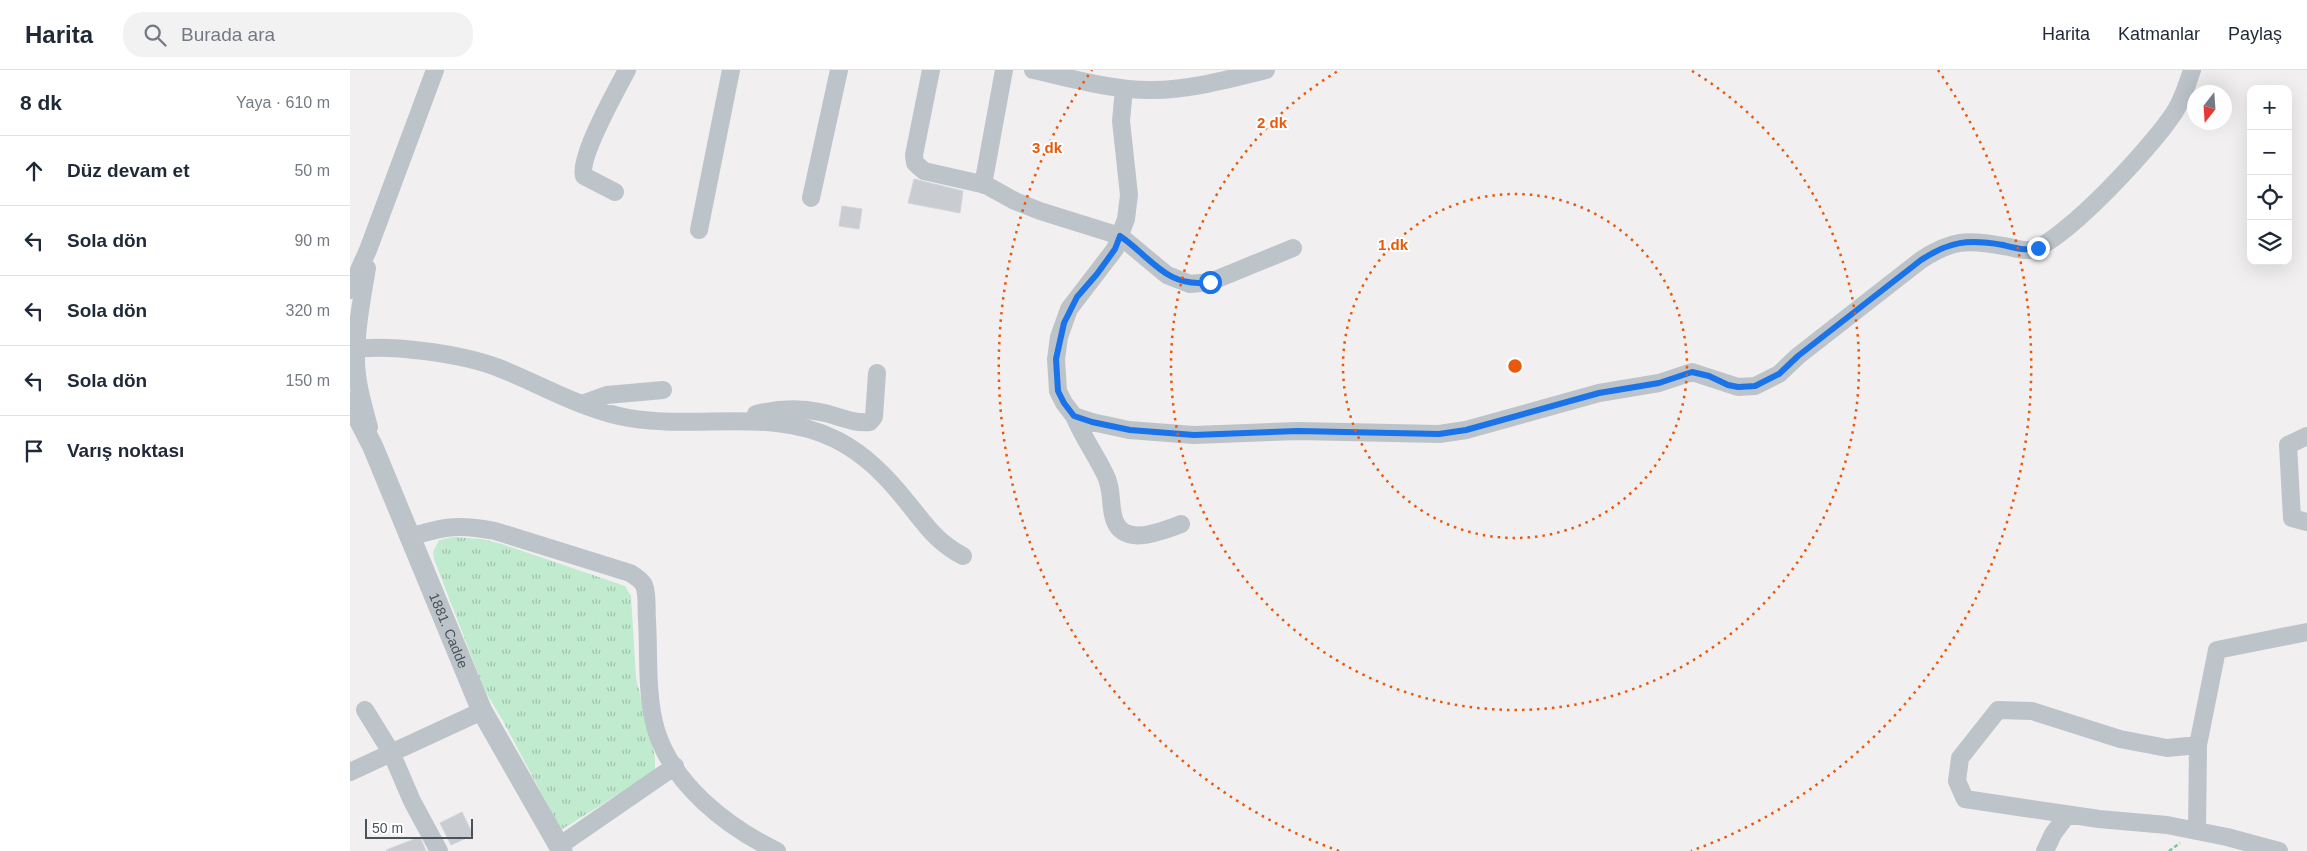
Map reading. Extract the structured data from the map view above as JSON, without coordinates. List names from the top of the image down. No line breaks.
{"streets":{"street":["1881. Cadde"]},"scale_bar":"50 m","north":"bottom","page":{"header":"Harita","search":"Burada ara","nav":["Harita","Katmanlar","Paylaş"],"heading":["8 dk","Yaya · 610 m"],"map_buttons":["+","−"],"list":[["Düz devam et","50 m"],["Sola dön","90 m"],["Sola dön","320 m"],["Sola dön","150 m"],"Varış noktası"],"scale":"50 m"},"rings":["2 dk","3 dk","1 dk"]}
